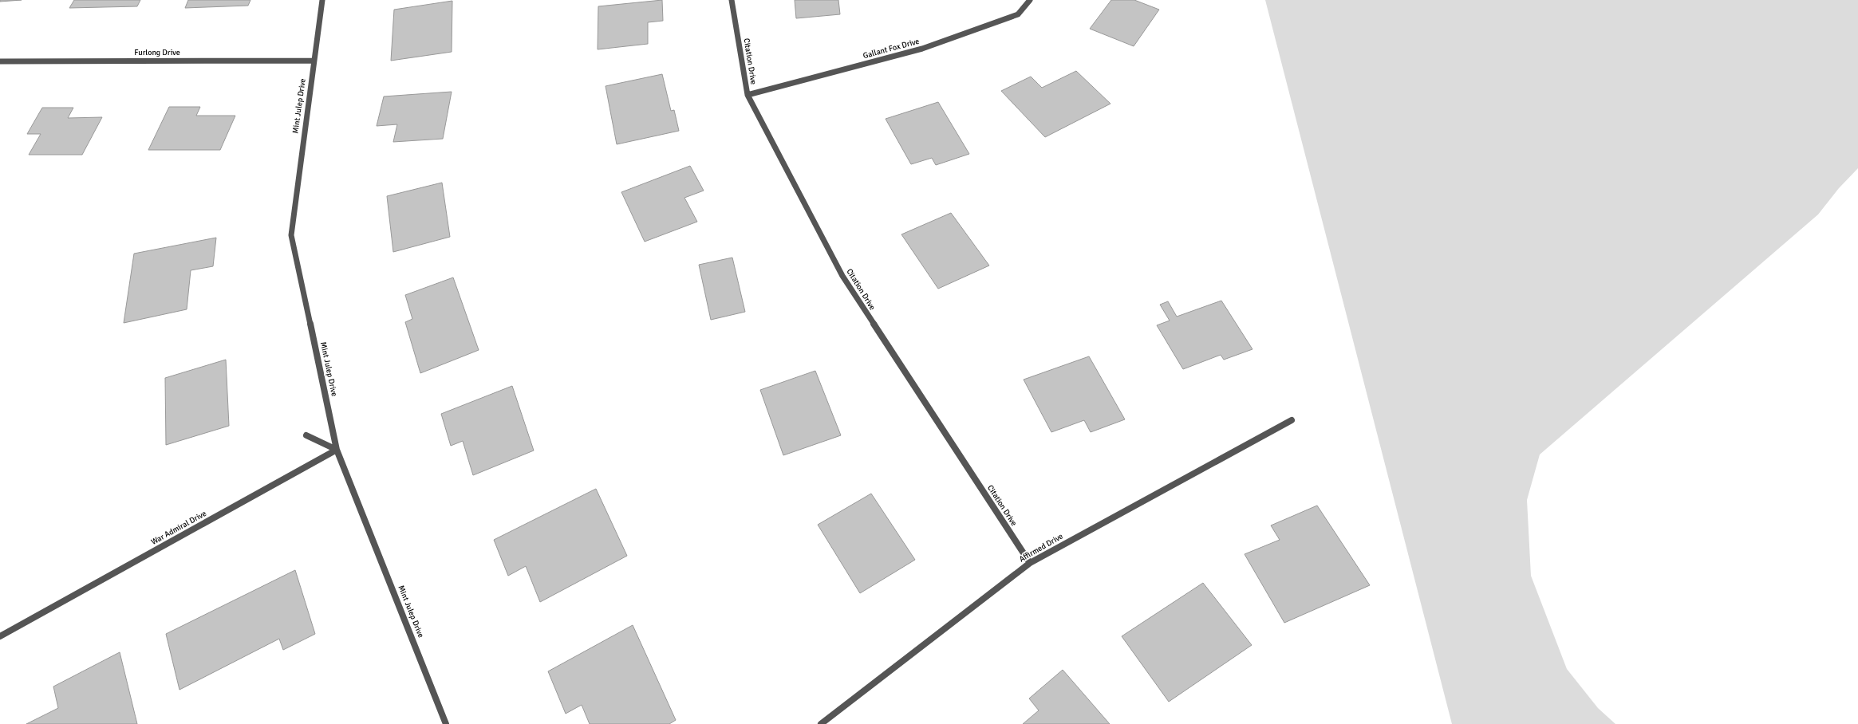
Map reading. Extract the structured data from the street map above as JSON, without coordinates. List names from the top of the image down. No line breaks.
{"streets":{"street":["Gallant Fox Drive","Furlong Drive","Citation Drive","Mint Julep Drive","War Admiral Drive","Affirmed Drive"]},"crossings":[["Gallant Fox Drive","Citation Drive"],["Furlong Drive","Mint Julep Drive"],["Citation Drive","Affirmed Drive"],["Mint Julep Drive","War Admiral Drive"]]}
